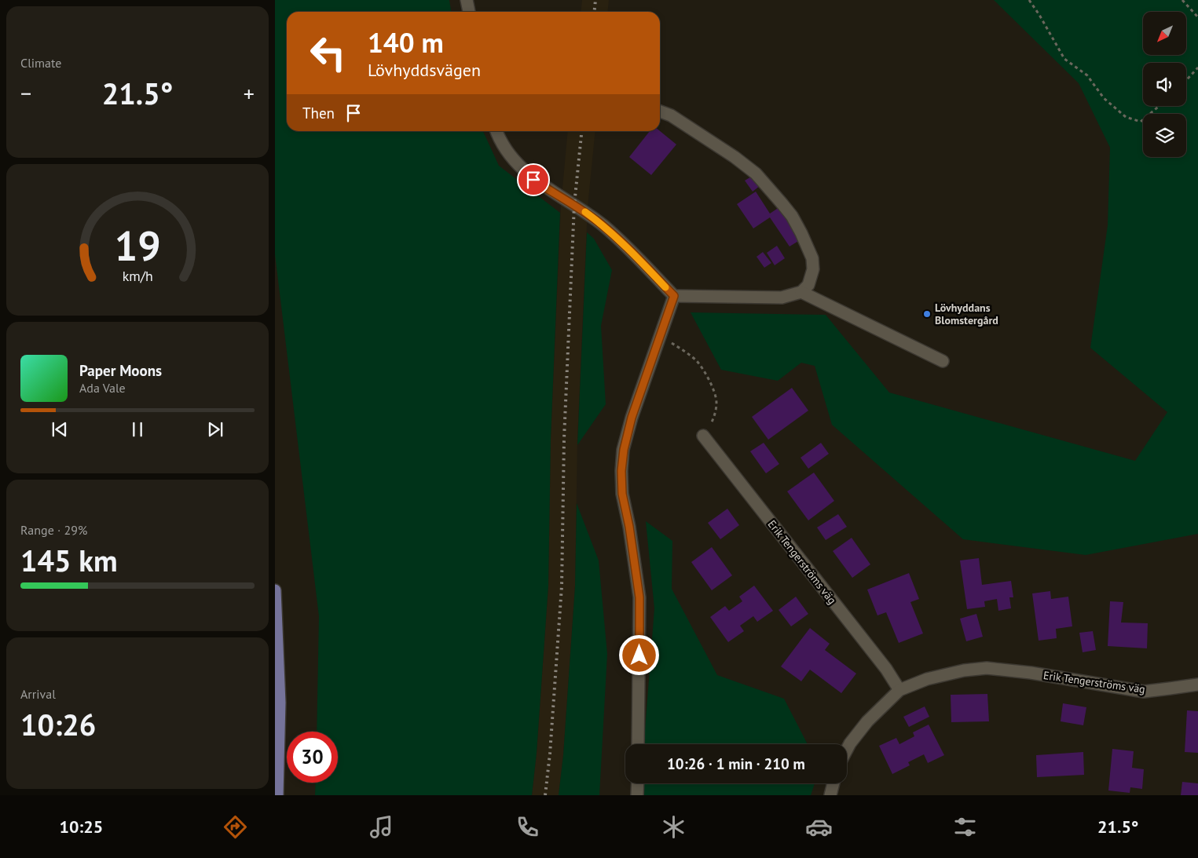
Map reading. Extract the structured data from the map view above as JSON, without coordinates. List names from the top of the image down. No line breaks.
{"streets":{"street":["Erik Tengerströms väg"]},"places":["Lövhyddans Blomstergård"],"north":"bottom left","page":{"tile":["Climate",["Range · 29%","145 km"],["Arrival","10:26"]],"turn":["140 m","Lövhyddsvägen"],"heat":["−","21.5°","+"],"then":"Then","song":["Paper Moons","Ada Vale"],"limit":"30","trip":"10:26 · 1 min · 210 m","tabs":["10:25","21.5°"],"gauge":["19","km/h"]}}
